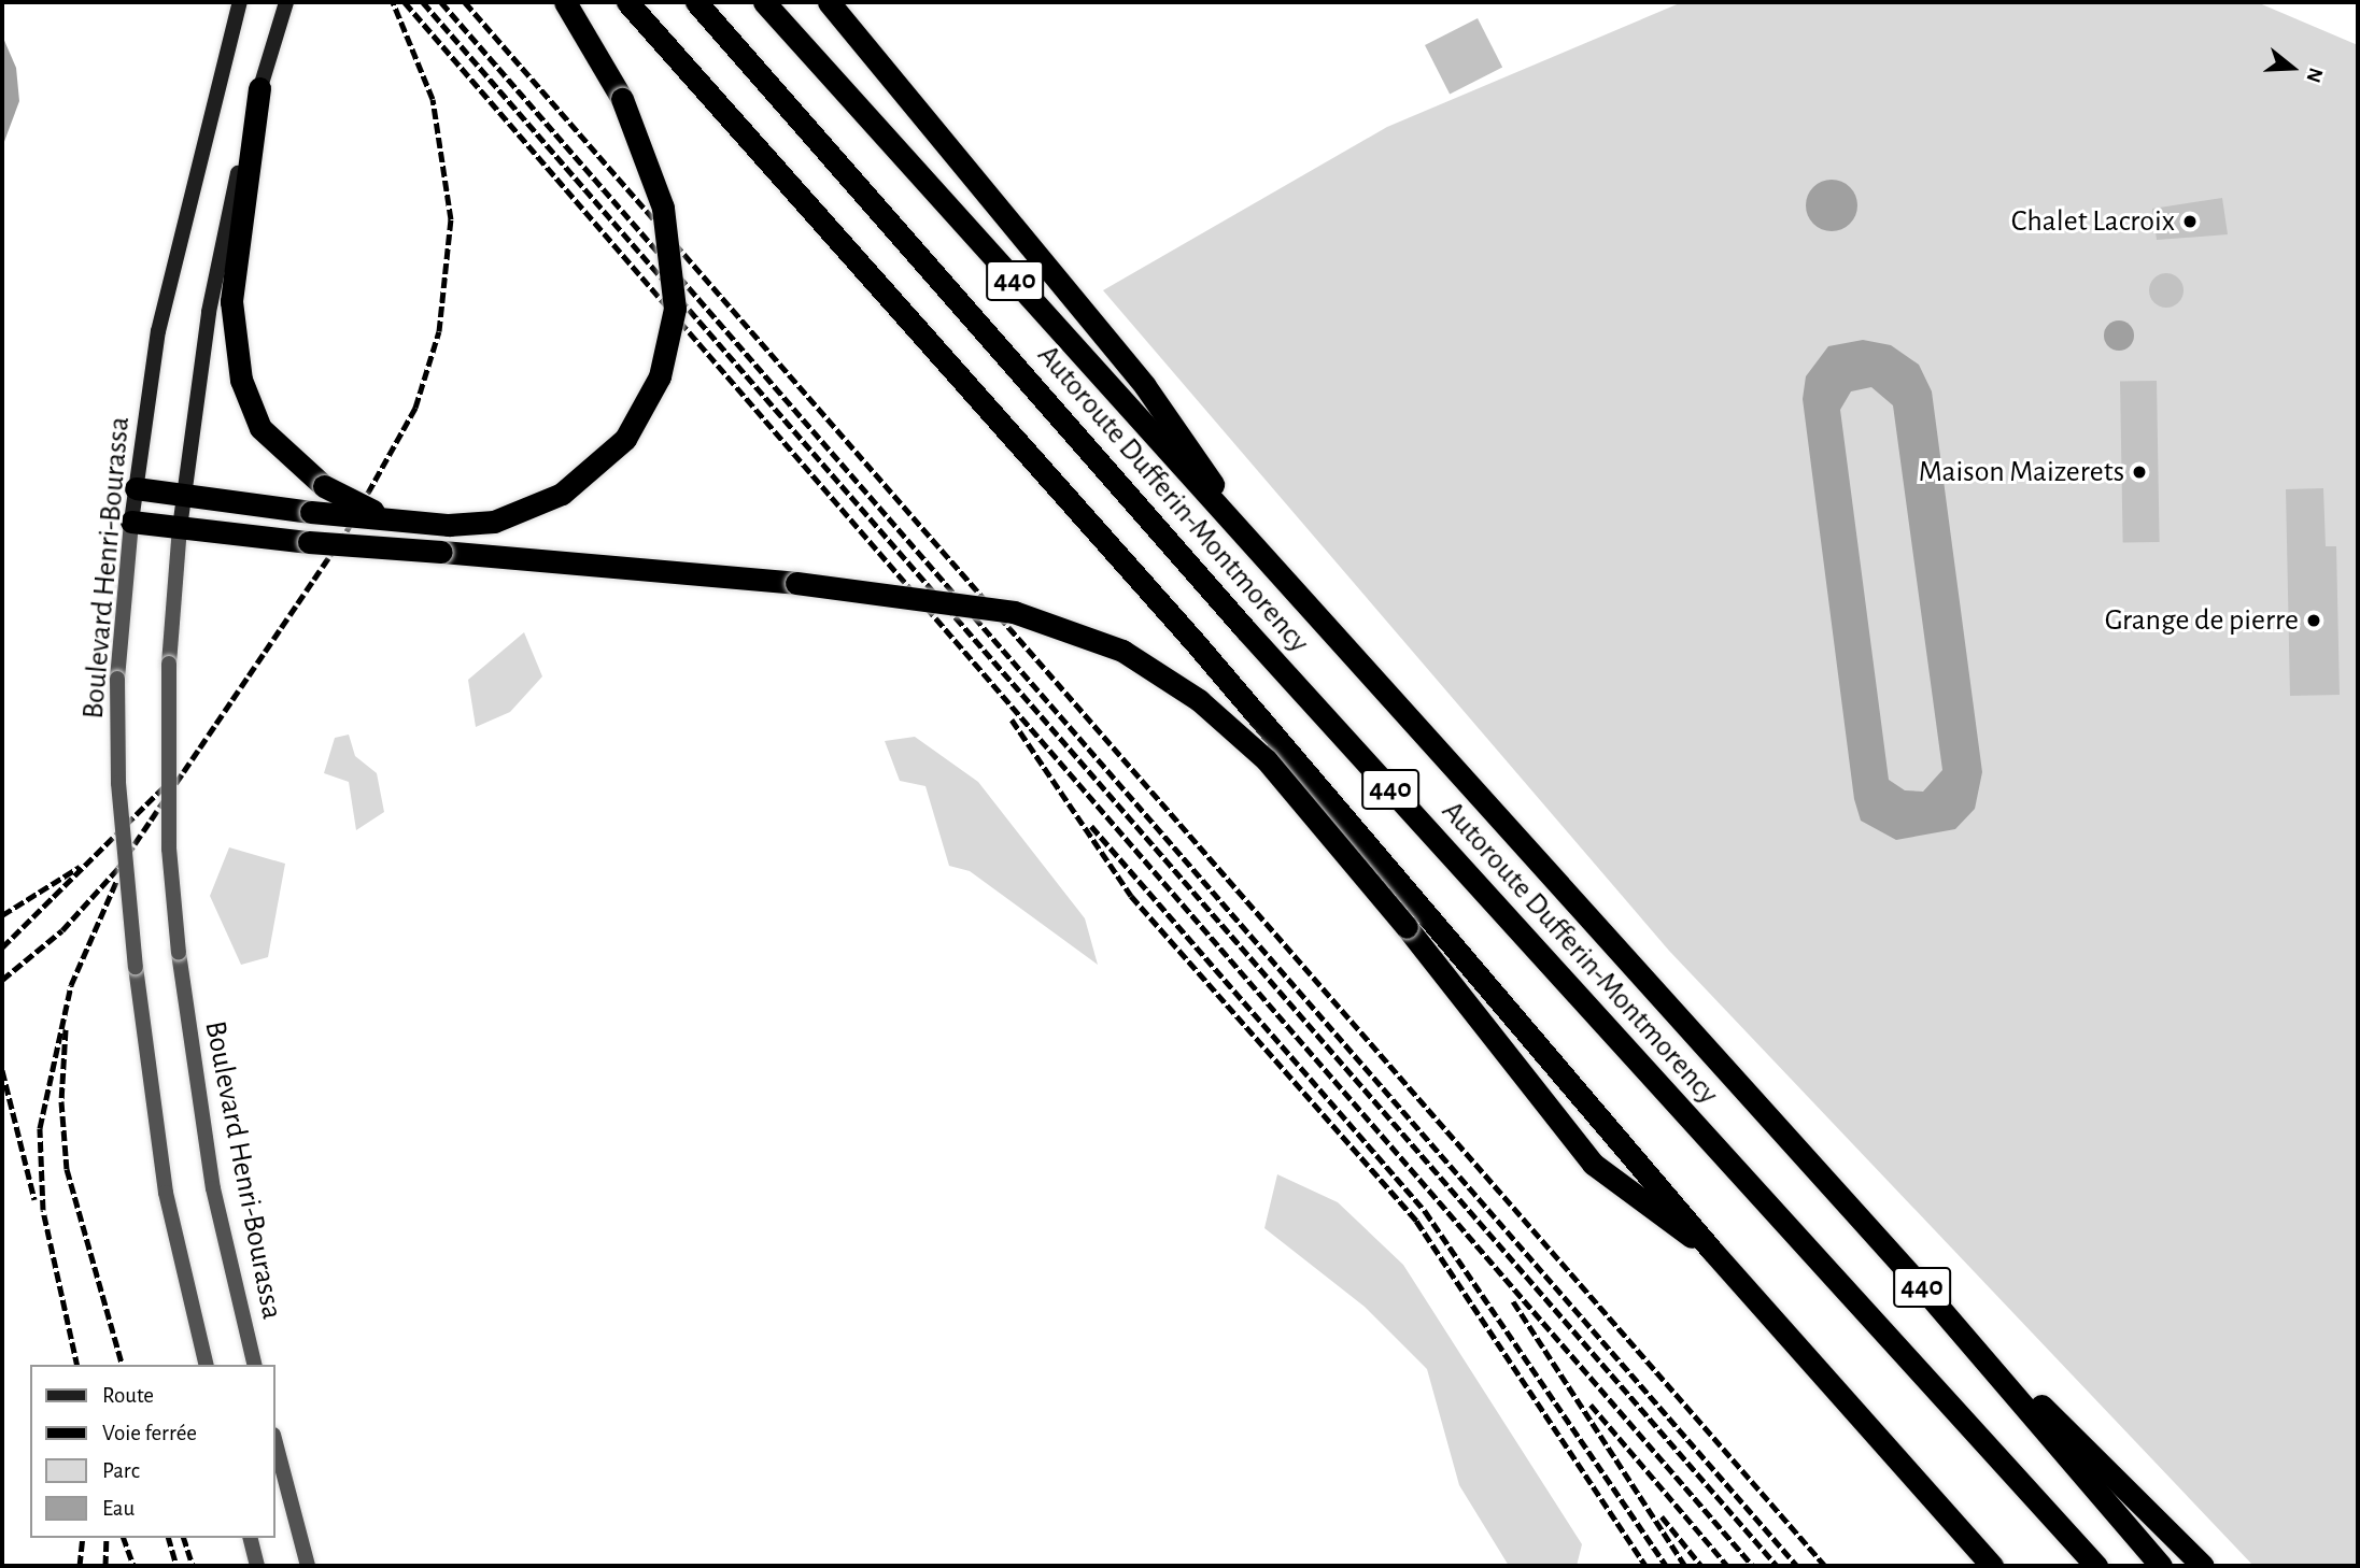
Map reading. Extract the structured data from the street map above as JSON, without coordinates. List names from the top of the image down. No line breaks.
{"streets":{"highway":["440","Autoroute Dufferin-Montmorency"],"main road":["Boulevard Henri-Bourassa"]},"places":["Chalet Lacroix","Maison Maizerets","Grange de pierre"],"legend":["Route","Voie ferrée","Parc","Eau"],"north":"right"}
